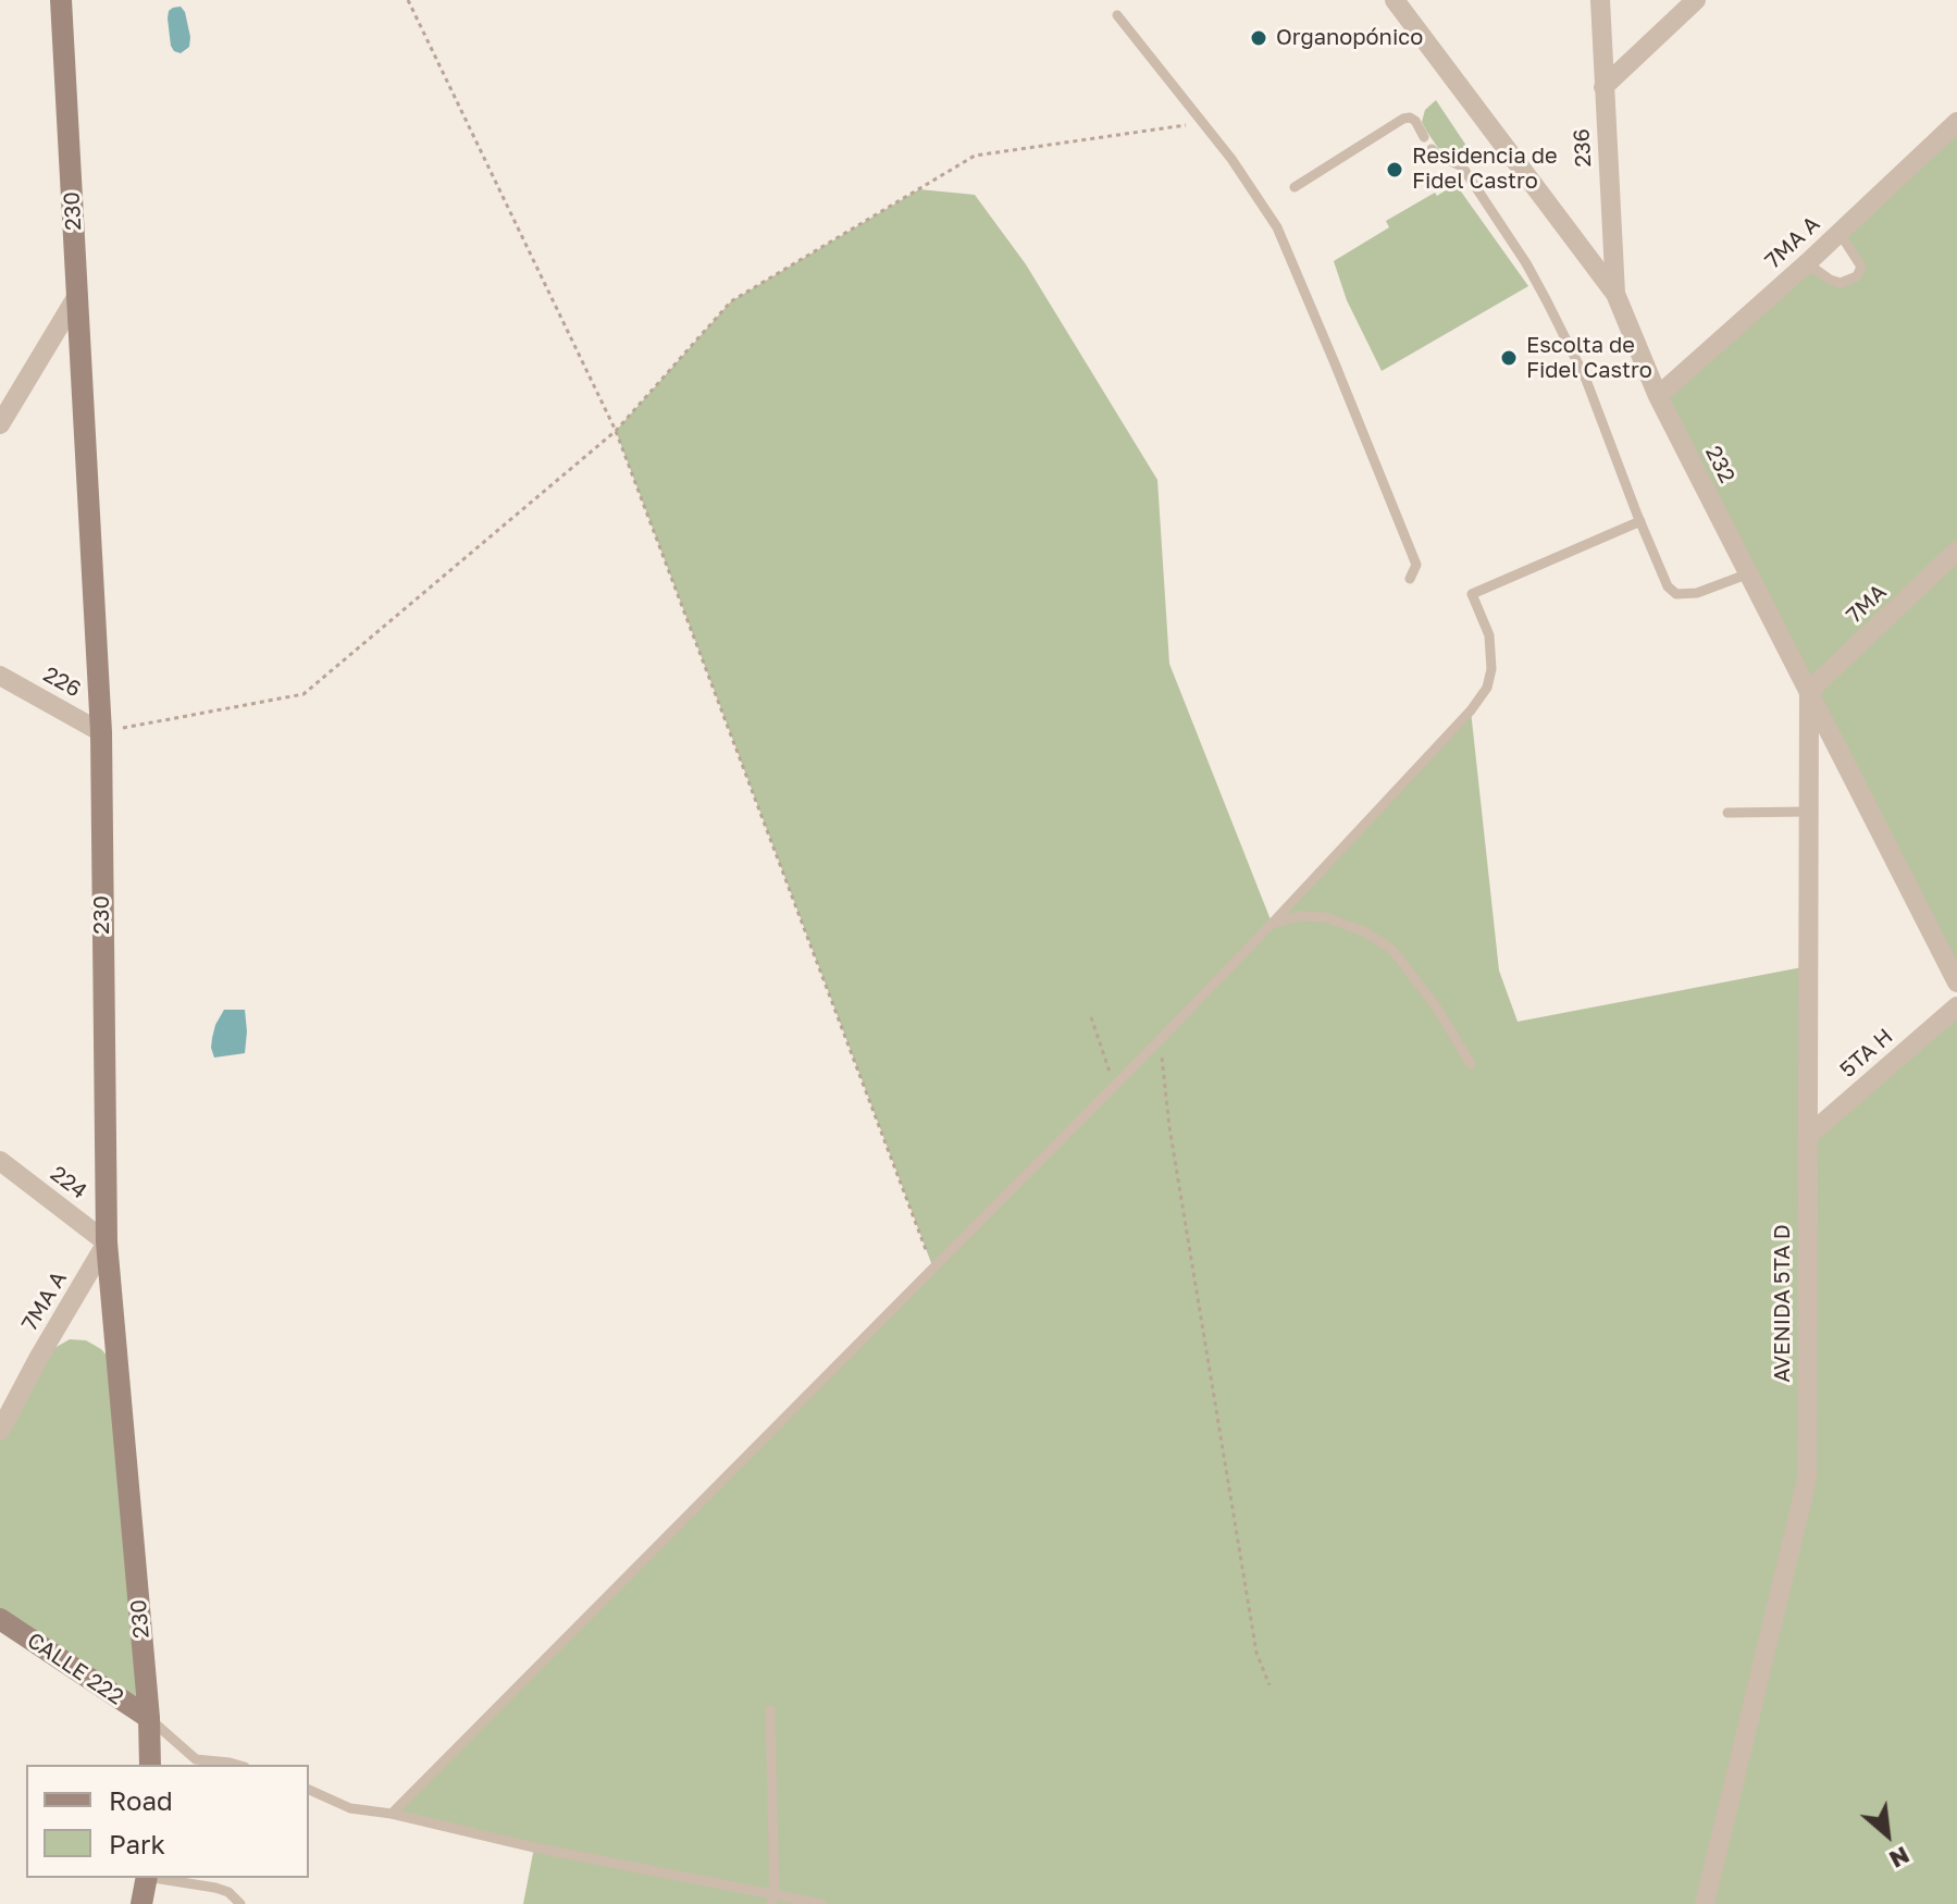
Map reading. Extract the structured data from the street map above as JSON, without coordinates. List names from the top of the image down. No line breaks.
{"streets":{"street":["236","230","7MA A","232","7MA","226","5TA H","224","AVENIDA 5TA D","CALLE 222"]},"crossings":[["236","232"],["230","7MA A"],["230","226"],["230","224"],["230","CALLE 222"],["7MA A","232"],["7MA A","224"],["232","7MA"],["232","AVENIDA 5TA D"],["7MA","AVENIDA 5TA D"],["5TA H","AVENIDA 5TA D"]],"places":["Organopónico","Residencia de Fidel Castro","Escolta de Fidel Castro"],"legend":["Road","Park"],"north":"bottom right"}
